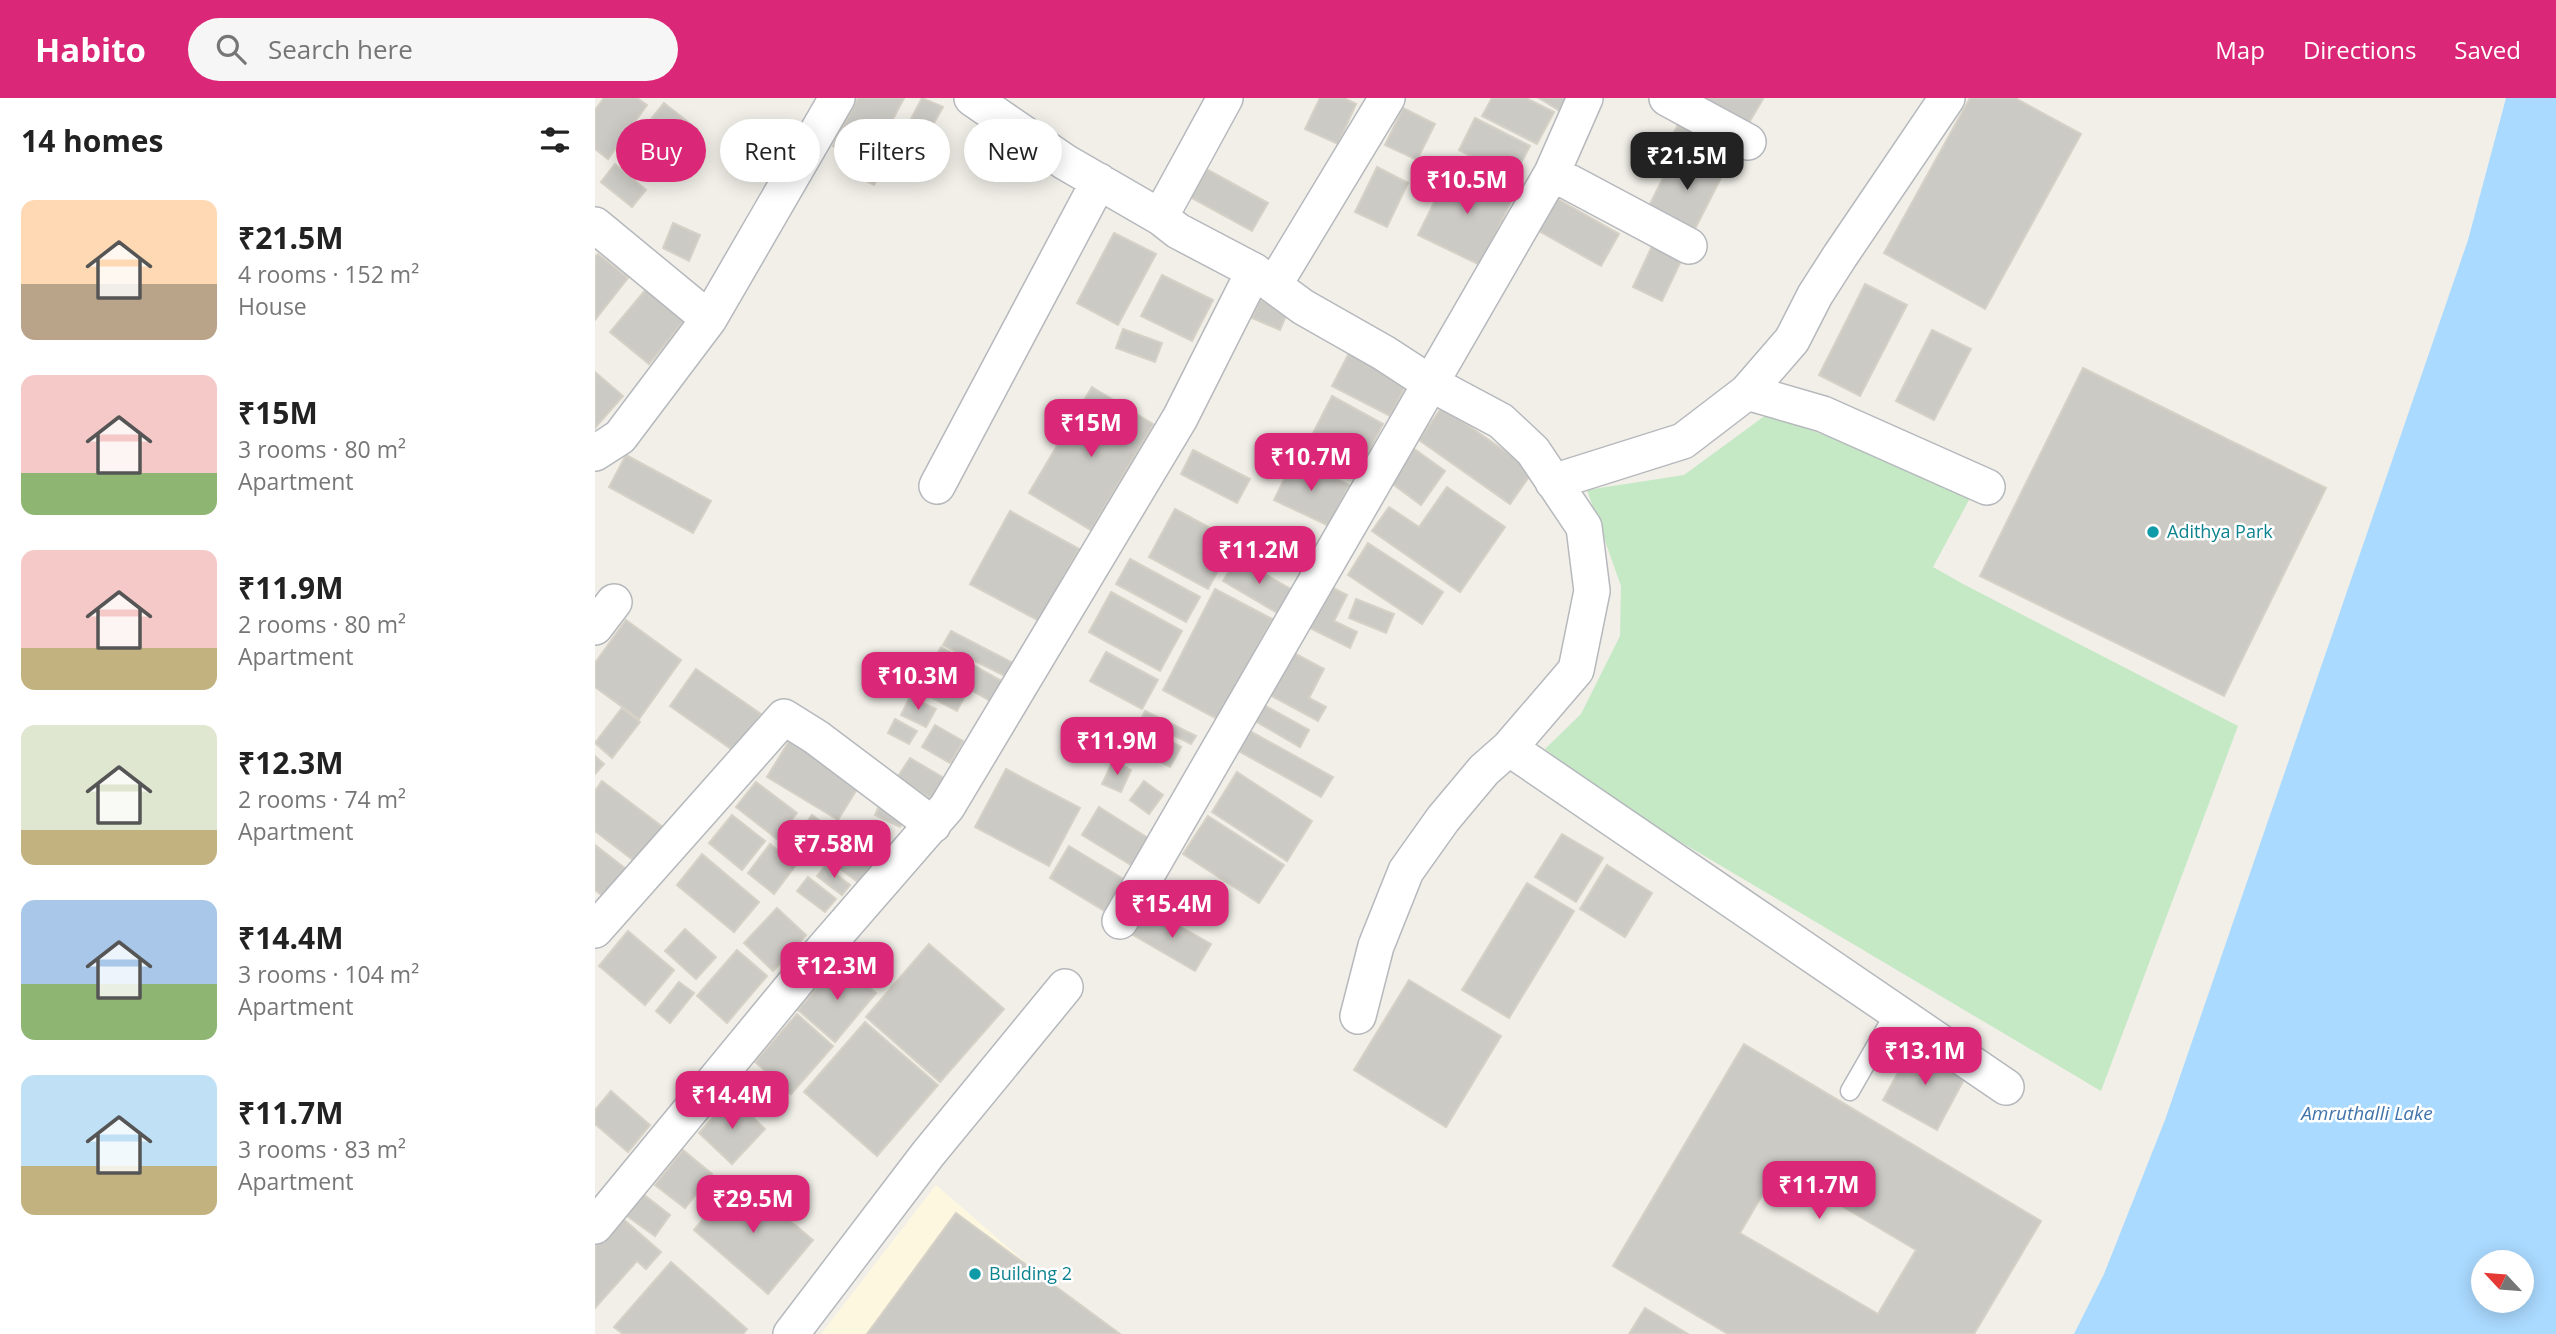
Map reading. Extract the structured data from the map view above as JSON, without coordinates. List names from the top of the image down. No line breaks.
{"water":["Amruthalli Lake"],"places":["Adithya Park","Building 2"],"north":"top left","page":{"header":"Habito","search":"Search here","nav":["Map","Directions","Saved"],"heading":"14 homes","chip":["Buy","Rent","Filters","New"],"price":["₹21.5M","₹10.5M","₹15M","₹10.7M","₹11.2M","₹10.3M","₹11.9M","₹7.58M","₹15.4M","₹12.3M","₹13.1M","₹14.4M","₹11.7M","₹29.5M"],"list":[{"name":"₹21.5M","note":"4 rooms · 152 m² · House"},{"name":"₹15M","note":"3 rooms · 80 m² · Apartment"},{"name":"₹11.9M","note":"2 rooms · 80 m² · Apartment"},{"name":"₹12.3M","note":"2 rooms · 74 m² · Apartment"},{"name":"₹14.4M","note":"3 rooms · 104 m² · Apartment"},{"name":"₹11.7M","note":"3 rooms · 83 m² · Apartment"}]}}
